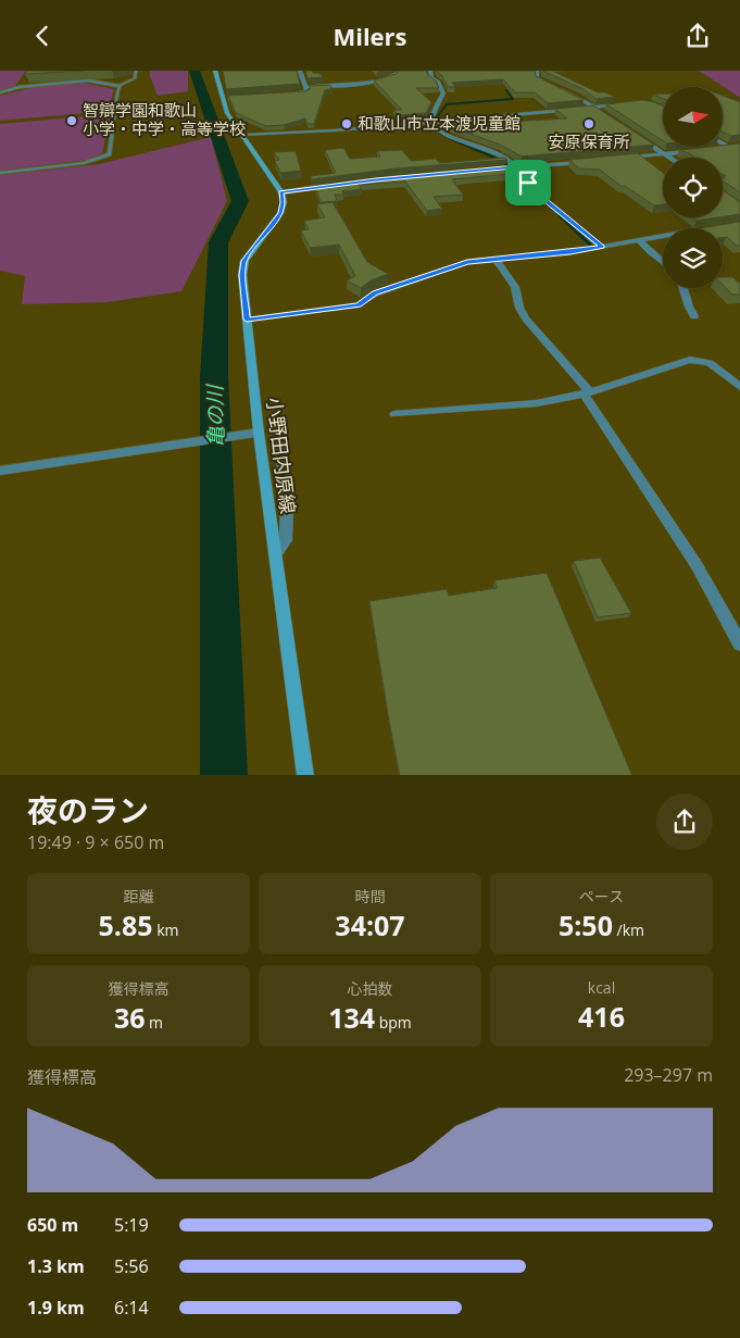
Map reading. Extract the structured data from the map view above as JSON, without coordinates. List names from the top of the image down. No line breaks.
{"streets":{"main road":["小野田内原線"]},"water":["亀の川"],"places":["智辯学園和歌山 小学・中学・高等学校","和歌山市立本渡児童館","安原保育所"],"north":"right","page":{"header":"Milers","heading":["夜のラン","19:49 · 9 × 650 m"],"stats":[["距離","5.85 km"],["時間","34:07"],["ペース","5:50 /km"],["獲得標高","36 m"],["心拍数","134 bpm"],["kcal","416"]],"chart":["獲得標高","293–297 m"],"list":[{"name":"650 m","note":"5:19"},{"name":"1.3 km","note":"5:56"},{"name":"1.9 km","note":"6:14"}]}}
